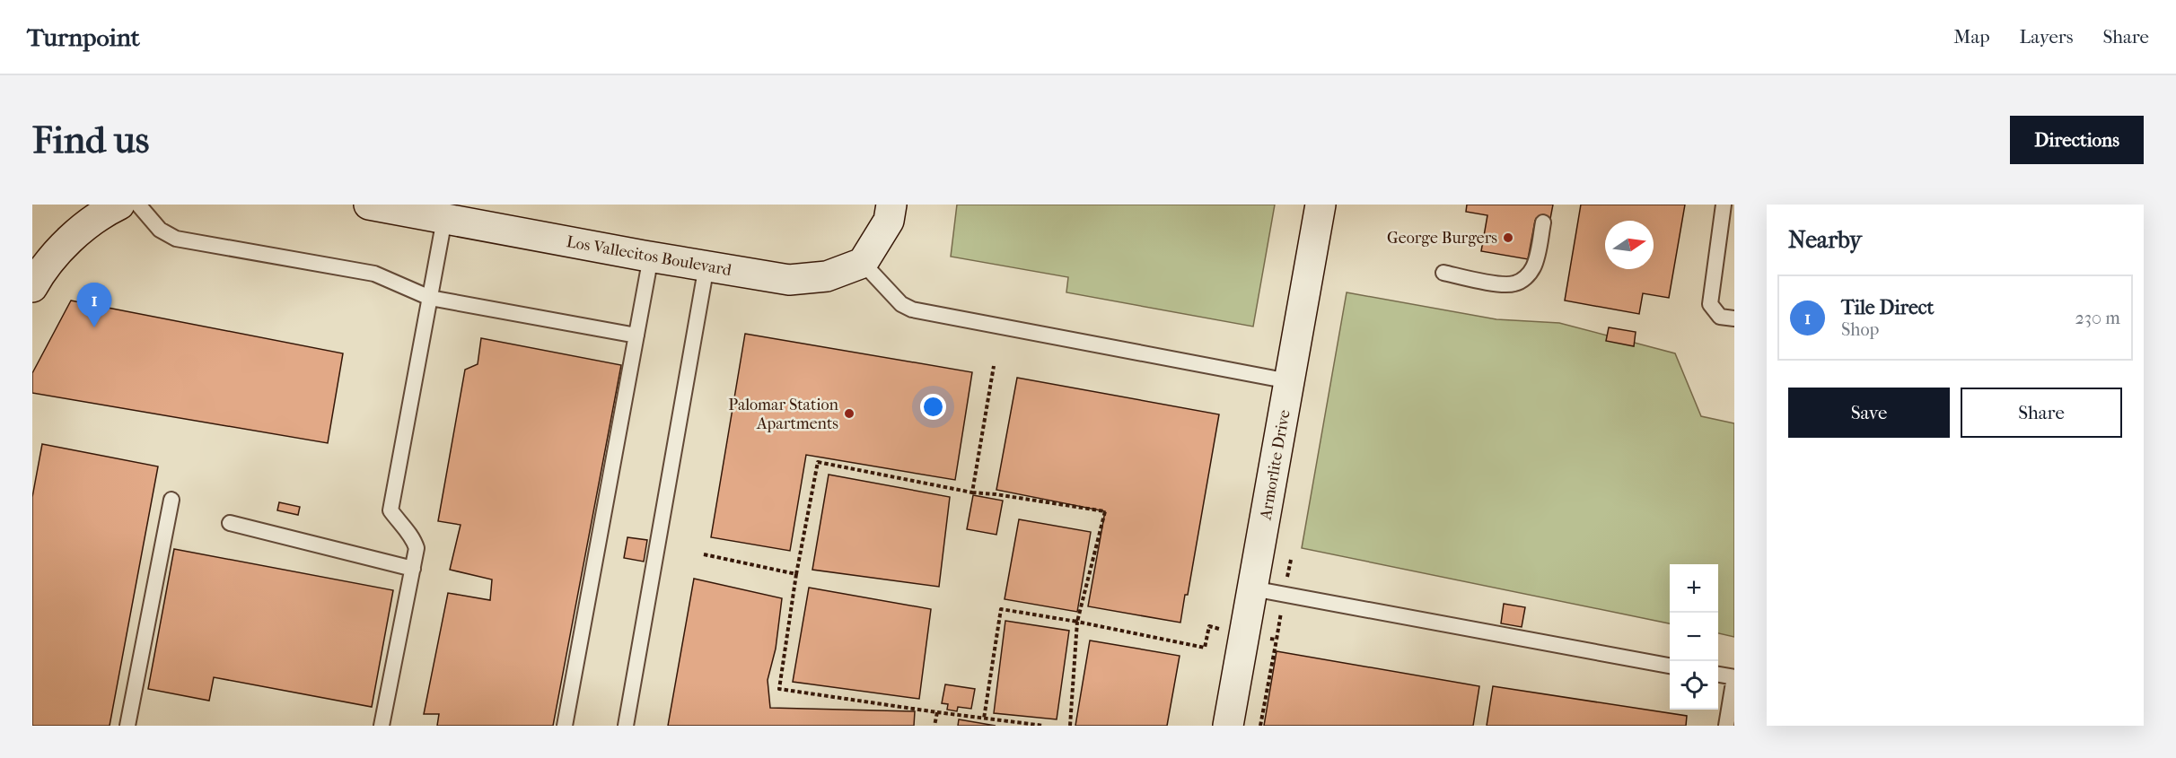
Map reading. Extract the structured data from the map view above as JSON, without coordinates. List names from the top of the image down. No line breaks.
{"streets":{"street":["Los Vallecitos Boulevard","Armorlite Drive"]},"places":["George Burgers","Palomar Station Apartments"],"north":"right","page":{"header":"Turnpoint","nav":["Map","Layers","Share"],"buttons":["Directions",["Save","Share"]],"title":"Find us","heading":"Nearby","list":[{"mark":"1","name":"Tile Direct","note":"Shop","value":"230 m"}],"pins":"1","map_buttons":["+","−"]}}
